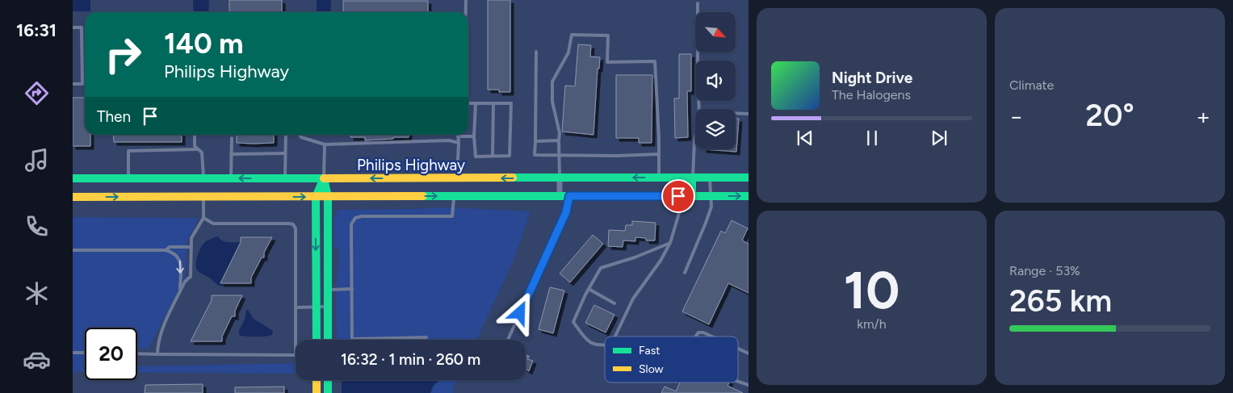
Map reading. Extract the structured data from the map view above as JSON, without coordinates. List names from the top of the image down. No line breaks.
{"streets":{"main road":["Philips Highway"]},"legend":["Fast","Slow"],"north":"bottom right","page":{"tabs":"16:31","tile":["Climate",["10","km/h"],["Range · 53%","265 km"]],"turn":["140 m","Philips Highway"],"song":["Night Drive","The Halogens"],"then":"Then","heat":["−","20°","+"],"limit":"20","trip":"16:32 · 1 min · 260 m"}}
